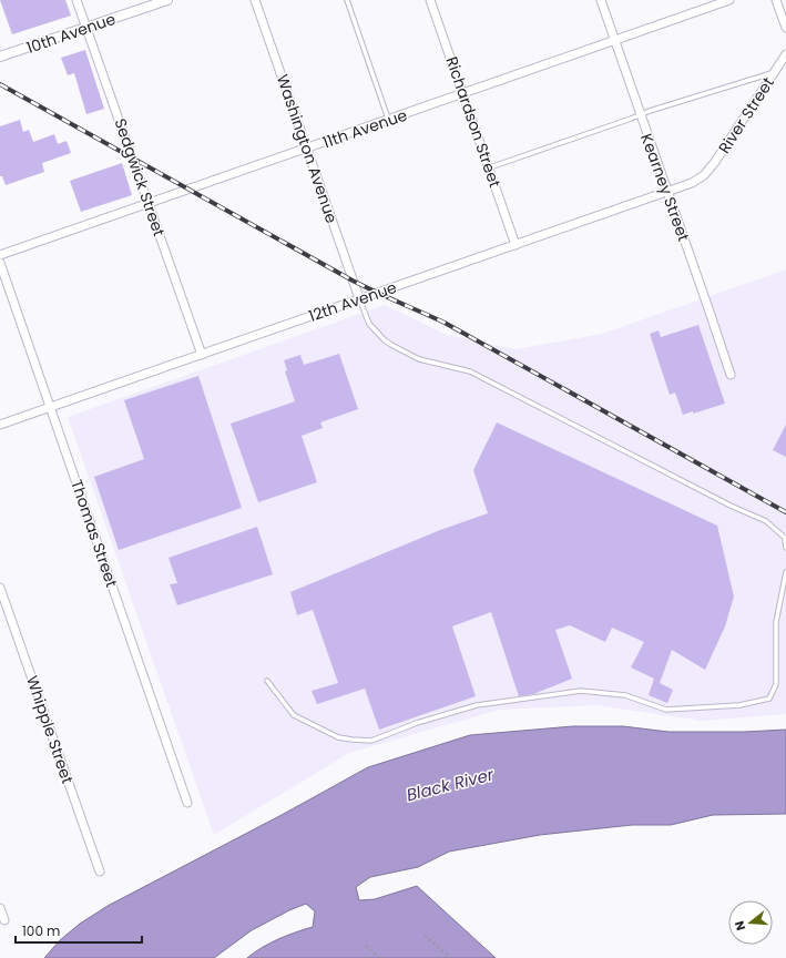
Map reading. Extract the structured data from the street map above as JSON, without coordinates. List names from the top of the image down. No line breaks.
{"streets":{"street":["10th Avenue","River Street","Richardson Street","11th Avenue","Washington Avenue","Sedgwick Street","Kearney Street","12th Avenue","Thomas Street","Whipple Street"]},"crossings":[["10th Avenue","Sedgwick Street"],["River Street","12th Avenue"],["Richardson Street","11th Avenue"],["Richardson Street","12th Avenue"],["11th Avenue","Washington Avenue"],["11th Avenue","Sedgwick Street"],["11th Avenue","Kearney Street"],["Washington Avenue","12th Avenue"],["Sedgwick Street","12th Avenue"],["Kearney Street","12th Avenue"],["12th Avenue","Thomas Street"]],"water":["Black River"],"scale_bar":"100 m","north":"left"}
